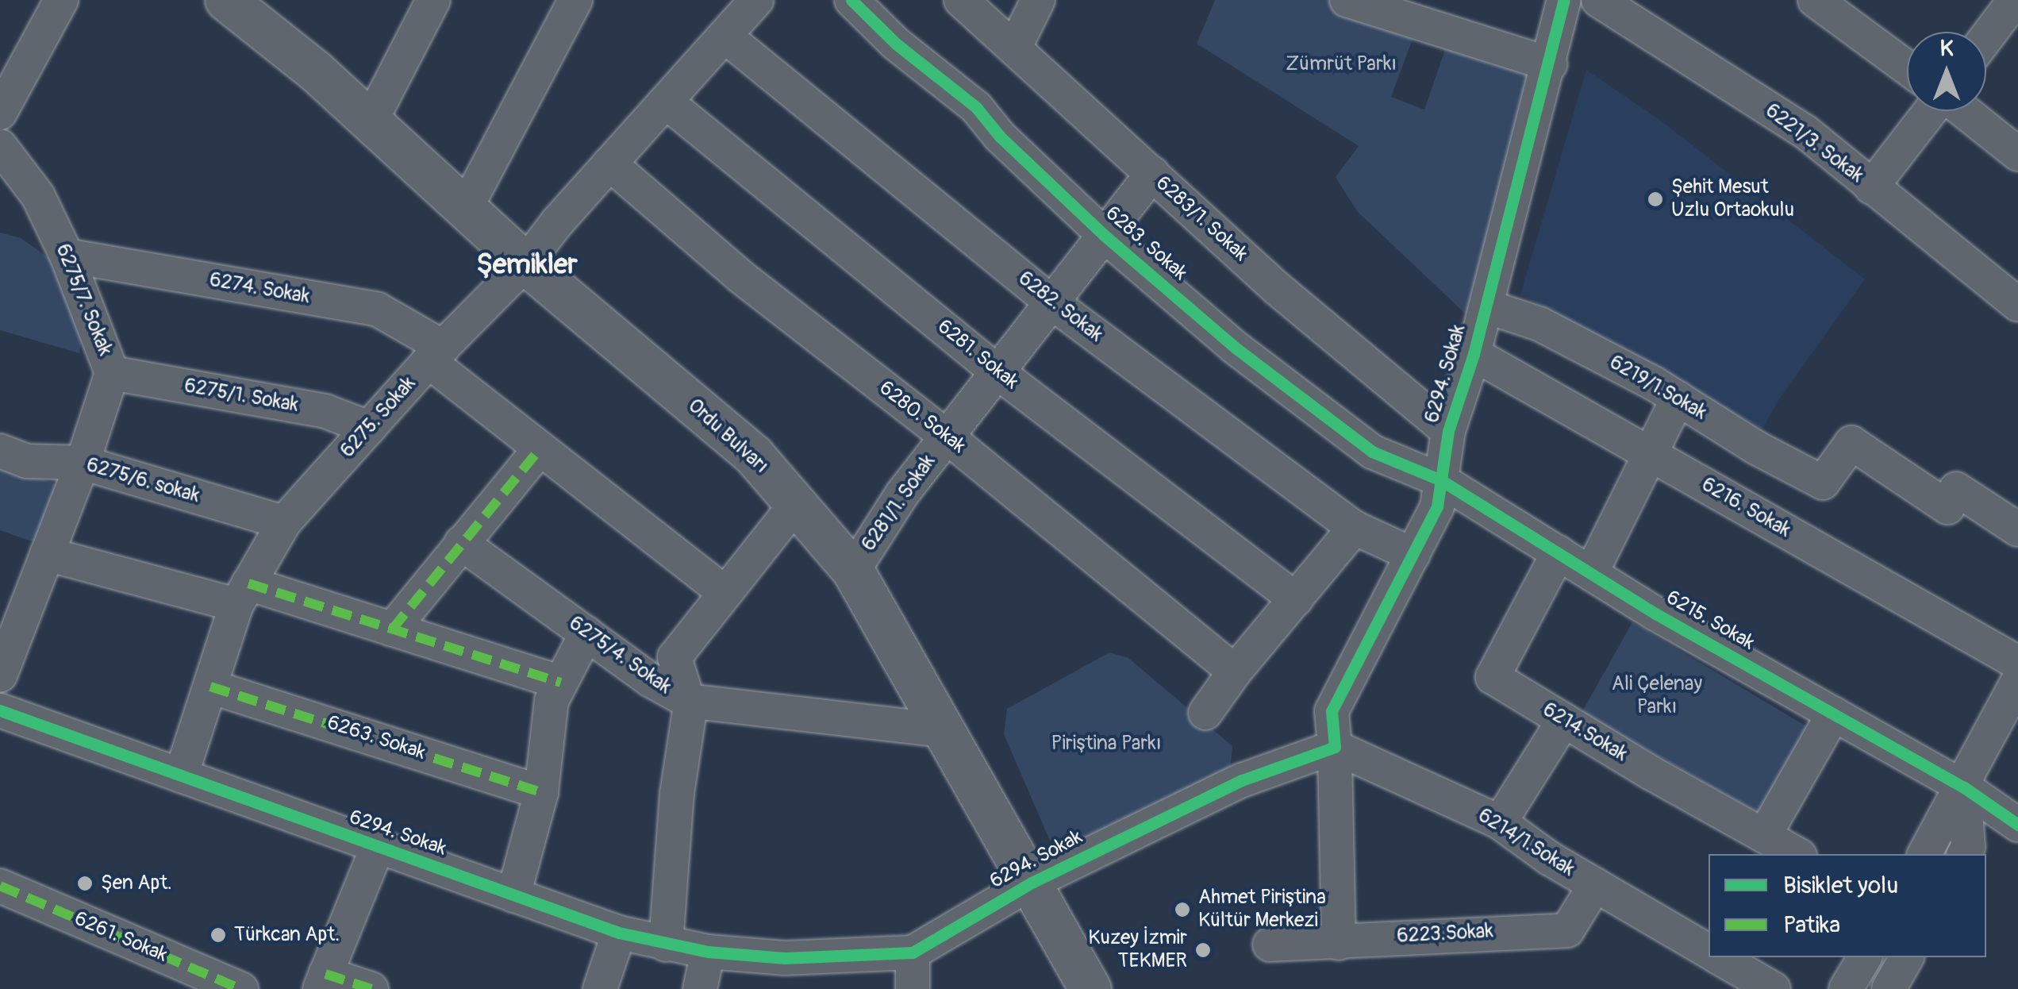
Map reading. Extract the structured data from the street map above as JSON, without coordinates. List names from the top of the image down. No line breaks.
{"streets":{"main road":["Ordu Bulvarı"],"street":["6221/3. Sokak","6283/1. Sokak","6283. Sokak","6274. Sokak","6275/7. Sokak","6282. Sokak","6281. Sokak","6294. Sokak","6219/1.Sokak","6275/1. Sokak","6275. Sokak","6280. Sokak","6275/6. sokak","6281/1. Sokak","6216. Sokak","6215. Sokak","6275/4. Sokak","6214.Sokak","6263. Sokak","6214/1.Sokak","6223.Sokak","6261. Sokak"]},"crossings":[["6283/1. Sokak","6294. Sokak"],["6283/1. Sokak","6281/1. Sokak"],["6283. Sokak","6294. Sokak"],["6283. Sokak","6281/1. Sokak"],["6283. Sokak","6215. Sokak"],["6274. Sokak","6275/7. Sokak"],["6274. Sokak","6275. Sokak"],["6275/7. Sokak","6275/1. Sokak"],["6275/7. Sokak","6275/6. sokak"],["6282. Sokak","6294. Sokak"],["6282. Sokak","6275. Sokak"],["6282. Sokak","6281/1. Sokak"],["6281. Sokak","6275. Sokak"],["6281. Sokak","6281/1. Sokak"],["6294. Sokak","6219/1.Sokak"],["6294. Sokak","6275. Sokak"],["6294. Sokak","Ordu Bulvarı"],["6294. Sokak","6216. Sokak"],["6294. Sokak","6215. Sokak"],["6294. Sokak","6214/1.Sokak"],["6275/1. Sokak","6275. Sokak"],["6275. Sokak","6280. Sokak"],["6275. Sokak","Ordu Bulvarı"],["6275. Sokak","6275/6. sokak"],["6275. Sokak","6263. Sokak"],["6280. Sokak","6281/1. Sokak"],["Ordu Bulvarı","6281/1. Sokak"],["Ordu Bulvarı","6275/4. Sokak"],["6215. Sokak","6214.Sokak"],["6214/1.Sokak","6223.Sokak"]],"districts":["Şemikler"],"parks":["Zümrüt Parkı","Ali Çelenay Parkı","Piriştina Parkı"],"places":["Şehit Mesut Uzlu Ortaokulu","Şen Apt.","Ahmet Piriştina Kültür Merkezi","Türkcan Apt.","Kuzey İzmir TEKMER"],"legend":["Bisiklet yolu","Patika"],"north":"top"}
